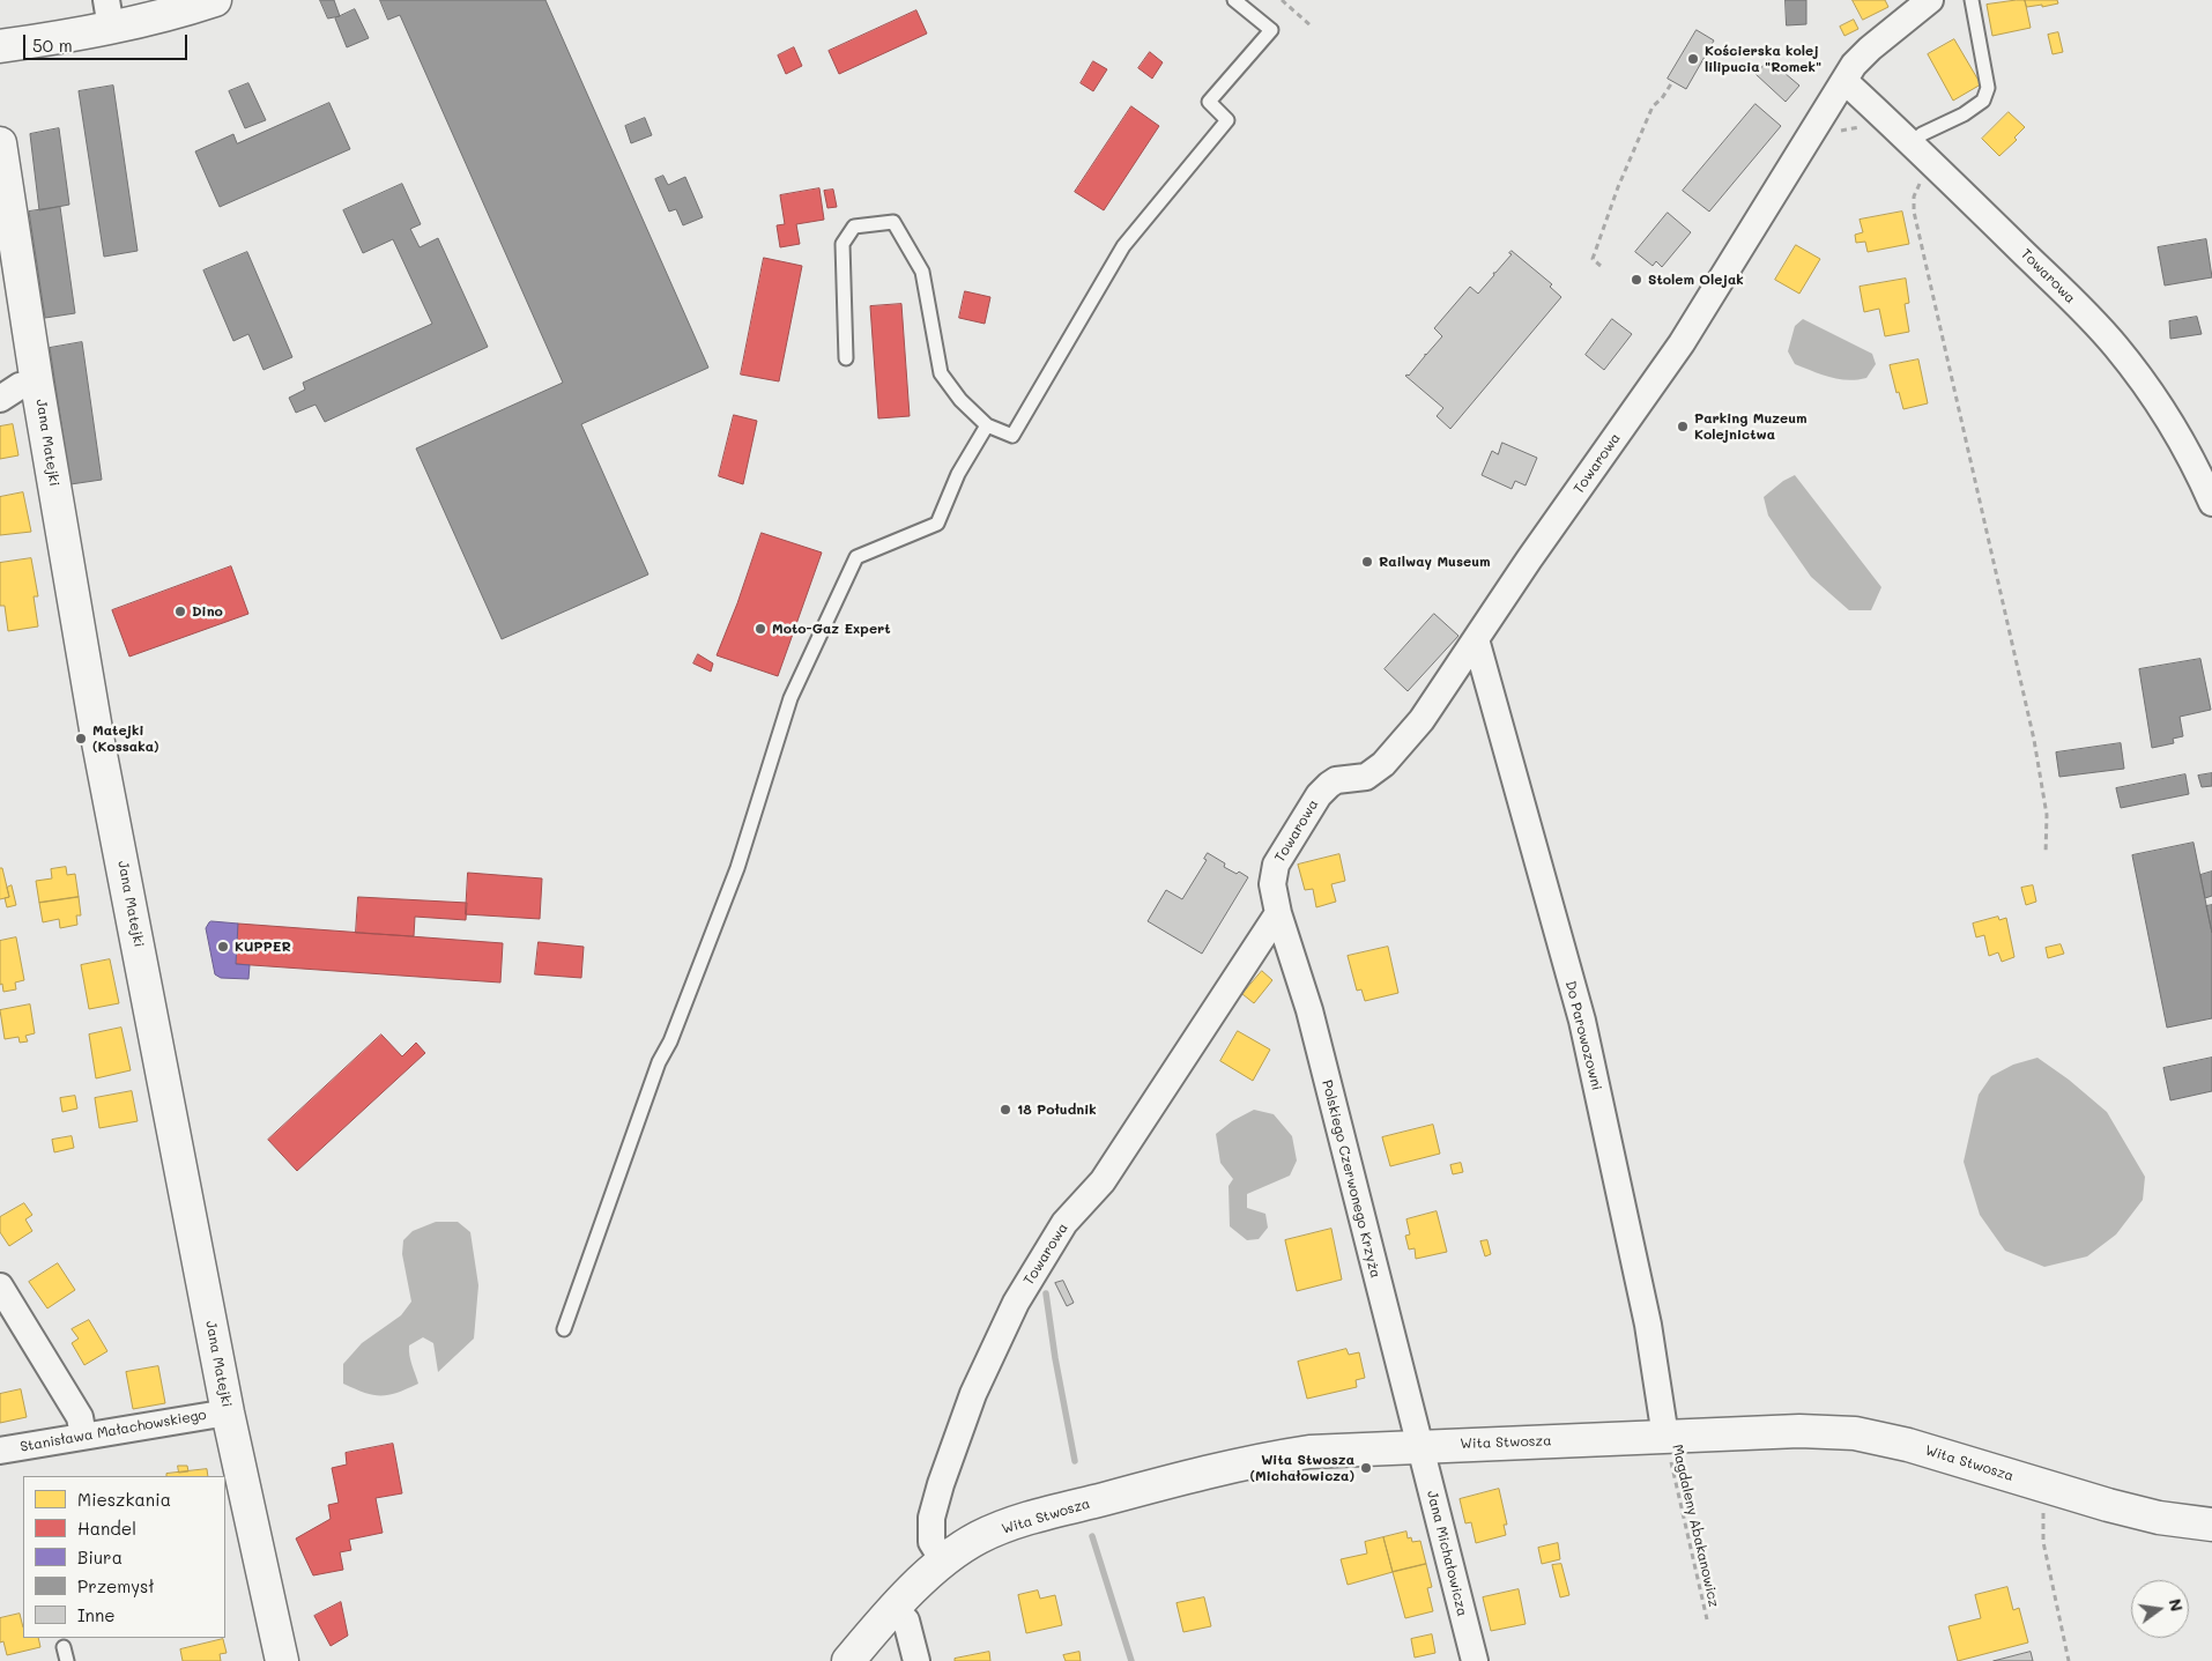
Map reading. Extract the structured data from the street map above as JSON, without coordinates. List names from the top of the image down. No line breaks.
{"streets":{"street":["Towarowa","Jana Matejki","Do Parowozowni","Polskiego Czerwonego Krzyża","Stanisława Małachowskiego","Wita Stwosza","Jana Michałowicza"],"path":["Magdaleny Abakanowicz"]},"crossings":[["Towarowa","Do Parowozowni"],["Towarowa","Polskiego Czerwonego Krzyża"],["Towarowa","Wita Stwosza"],["Jana Matejki","Stanisława Małachowskiego"],["Do Parowozowni","Wita Stwosza"],["Do Parowozowni","Magdaleny Abakanowicz"],["Polskiego Czerwonego Krzyża","Wita Stwosza"],["Polskiego Czerwonego Krzyża","Jana Michałowicza"],["Wita Stwosza","Magdaleny Abakanowicz"],["Wita Stwosza","Jana Michałowicza"]],"places":["Kościerska kolej lilipucia \"Romek\"","Stolem Olejak","Parking Muzeum Kolejnictwa","Railway Museum","Dino","Moto-Gaz Expert","Matejki (Kossaka)","KUPPER","18 Południk","Wita Stwosza (Michałowicza)"],"legend":["Mieszkania","Handel","Biura","Przemysł","Inne"],"scale_bar":"50 m","north":"right"}
